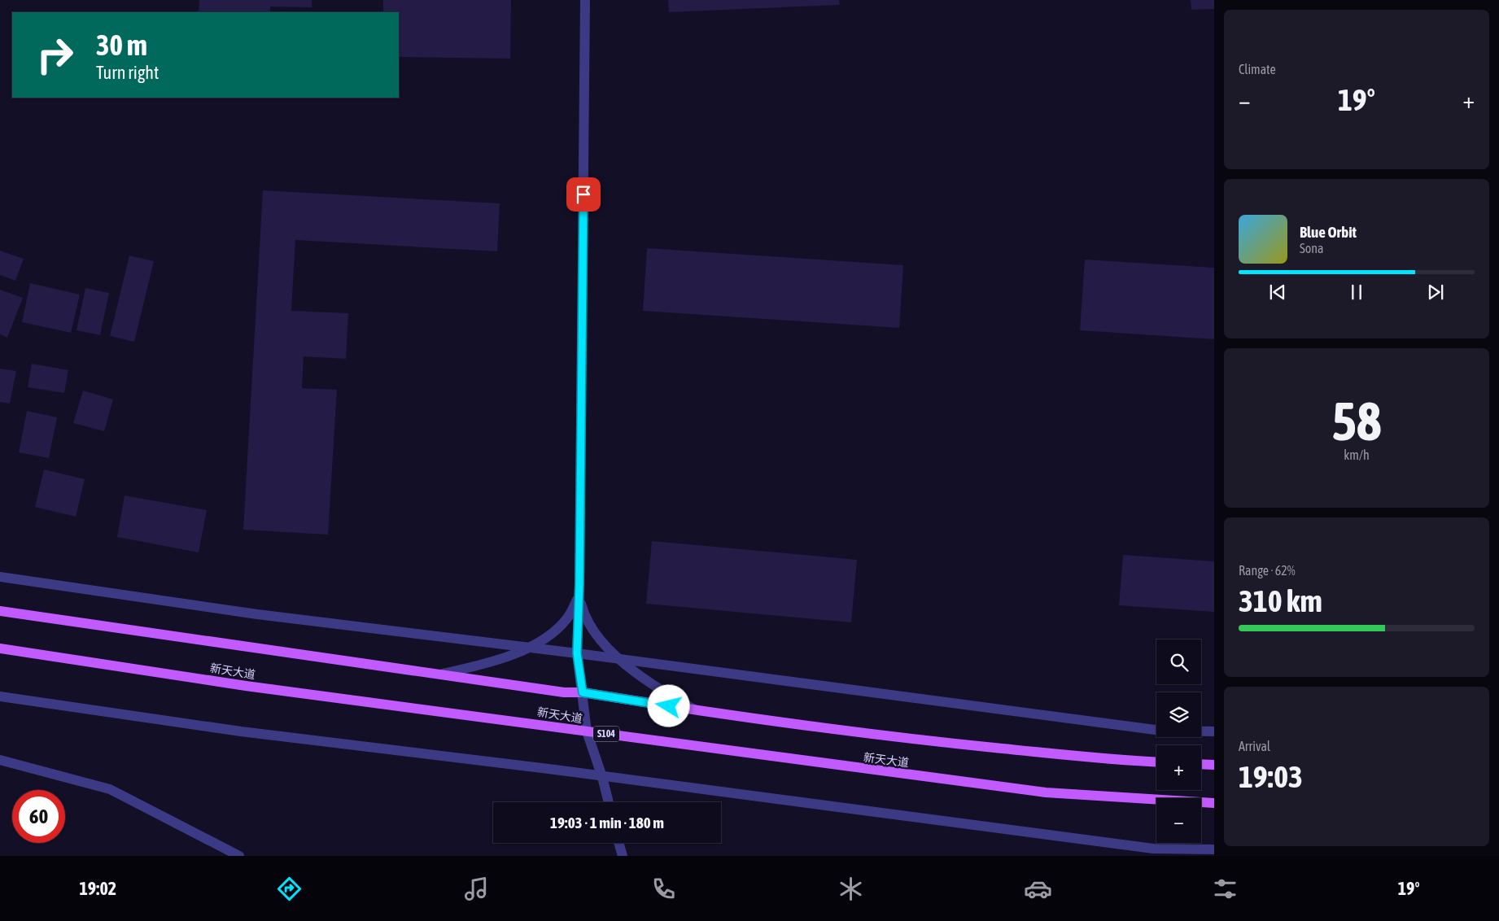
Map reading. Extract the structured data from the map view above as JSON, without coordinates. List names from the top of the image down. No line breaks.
{"streets":{"main road":["新天大道","S104"]},"page":{"tile":["Climate",["58","km/h"],["Range · 62%","310 km"],["Arrival","19:03"]],"turn":["30 m","Turn right"],"heat":["−","19°","+"],"song":["Blue Orbit","Sona"],"map_buttons":["+","−"],"limit":"60","trip":"19:03 · 1 min · 180 m","tabs":["19:02","19°"]}}
